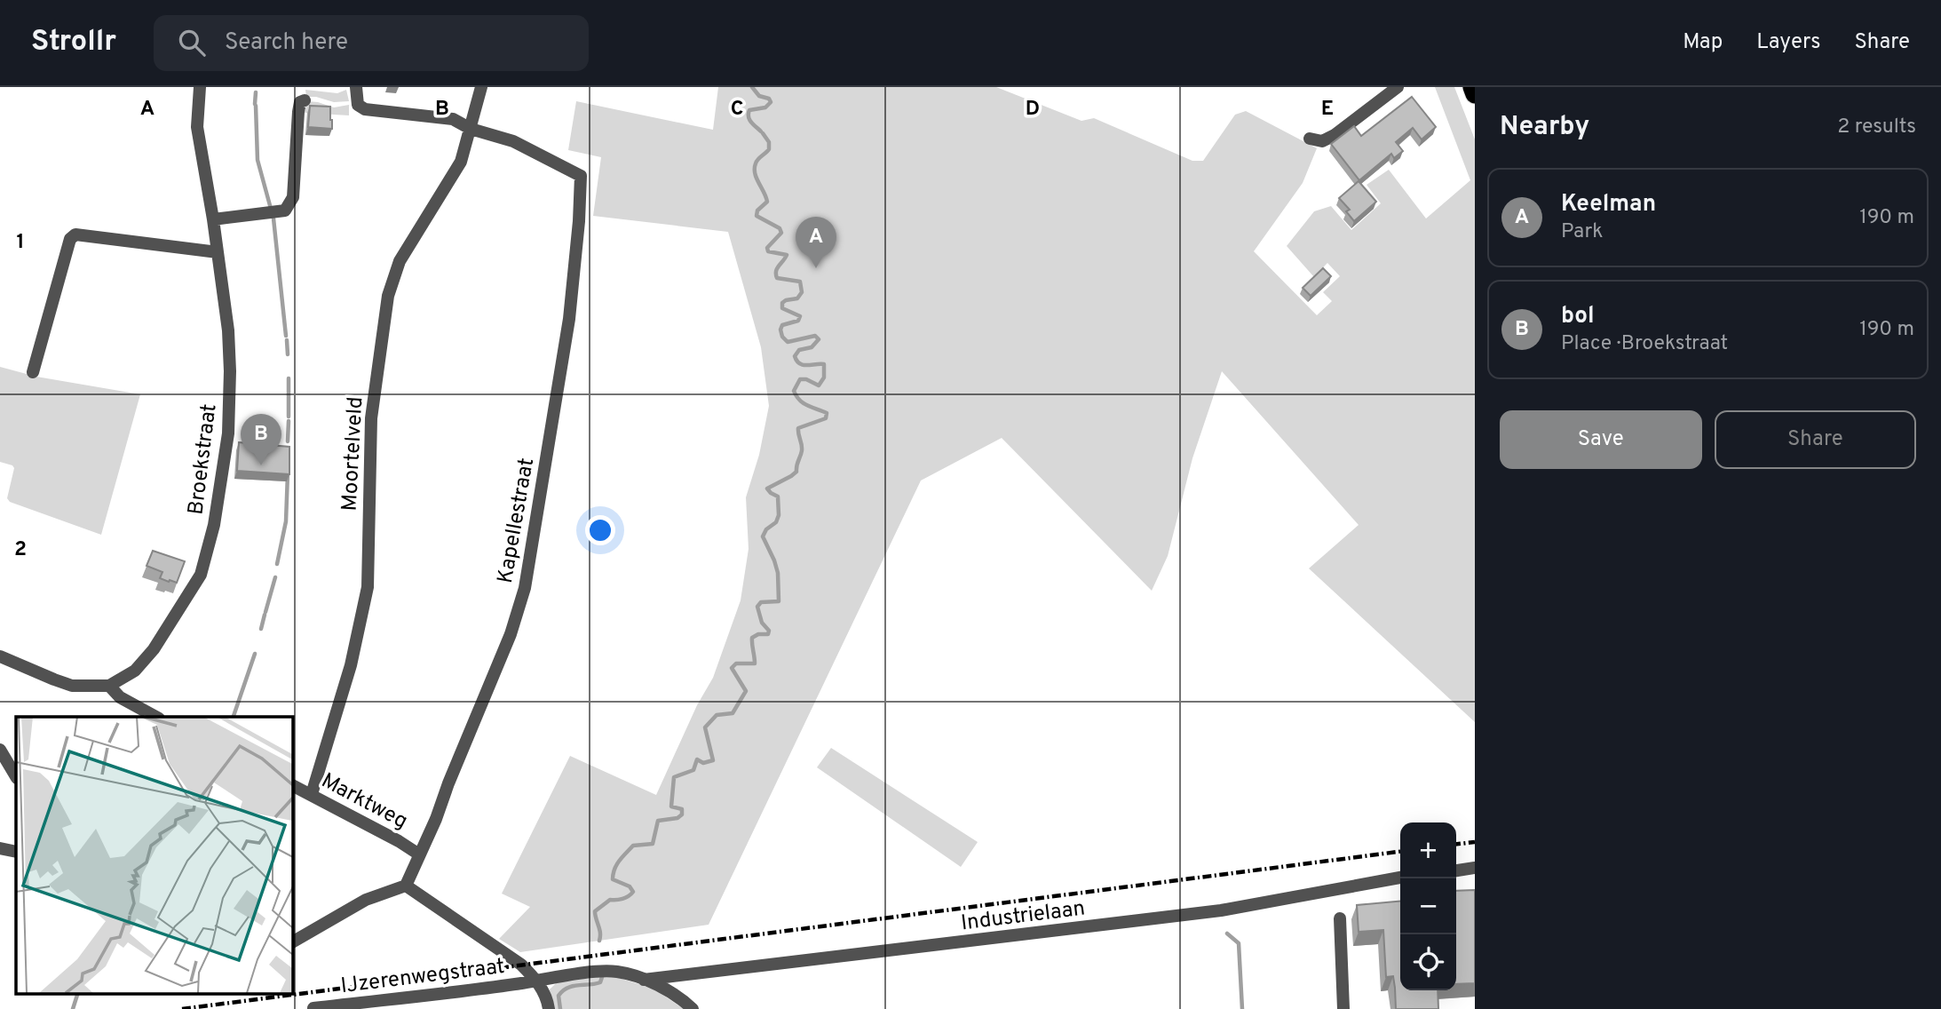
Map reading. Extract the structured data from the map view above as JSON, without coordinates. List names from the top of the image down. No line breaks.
{"streets":{"street":["Moortelveld","Broekstraat","Kapellestraat","Marktweg","Industrielaan","IJzerenwegstraat"]},"crossings":[["Moortelveld","Kapellestraat"],["Moortelveld","Marktweg"],["Kapellestraat","Marktweg"],["Industrielaan","IJzerenwegstraat"]],"page":{"header":"Strollr","search":"Search here","nav":["Map","Layers","Share"],"heading":["Nearby","2 results"],"list":[{"mark":"A","name":"Keelman","note":"Park","value":"190 m"},{"mark":"B","name":"bol","note":"Place · Broekstraat","value":"190 m"}],"pins":["A","B"],"buttons":["Save","Share"],"map_buttons":["+","−"]},"grid":{"columns":["A","B","C","D","E"],"rows":["1","2"]}}
